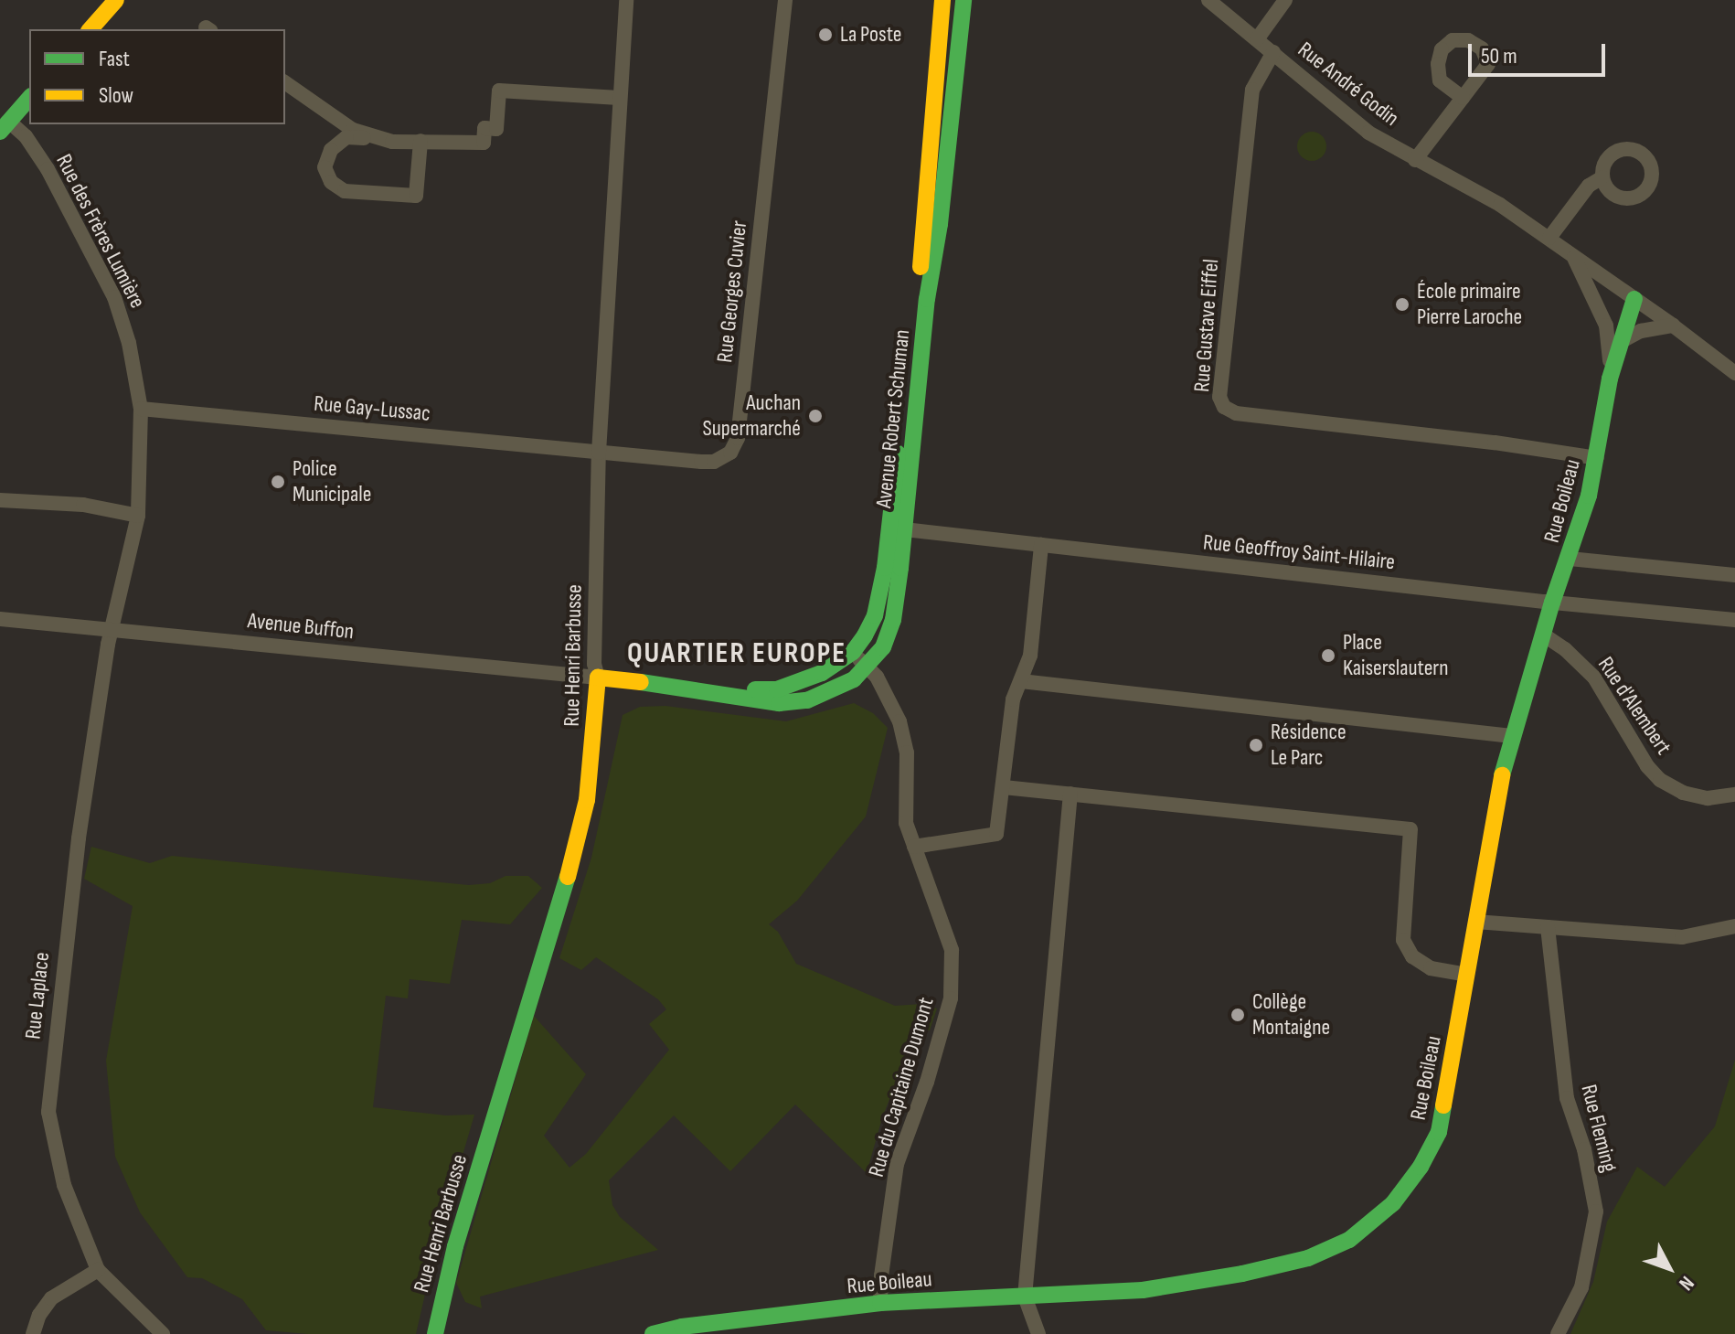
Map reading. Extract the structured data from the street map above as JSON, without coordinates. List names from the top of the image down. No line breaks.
{"streets":{"street":["Rue André Godin","Rue des Frères Lumière","Rue Georges Cuvier","Rue Gustave Eiffel","Rue Gay-Lussac","Avenue Robert Schuman","Rue Boileau","Rue Geoffroy Saint-Hilaire","Avenue Buffon","Rue Henri Barbusse","Rue d'Alembert","Rue Laplace","Rue du Capitaine Dumont","Rue Fleming"]},"crossings":[["Rue André Godin","Rue Gustave Eiffel"],["Rue André Godin","Rue Boileau"],["Rue des Frères Lumière","Rue Gay-Lussac"],["Rue des Frères Lumière","Avenue Buffon"],["Rue des Frères Lumière","Rue Laplace"],["Rue Georges Cuvier","Rue Gay-Lussac"],["Rue Georges Cuvier","Rue Henri Barbusse"],["Rue Gustave Eiffel","Rue Boileau"],["Rue Gay-Lussac","Rue Henri Barbusse"],["Avenue Robert Schuman","Rue Geoffroy Saint-Hilaire"],["Avenue Robert Schuman","Avenue Buffon"],["Avenue Robert Schuman","Rue Henri Barbusse"],["Avenue Robert Schuman","Rue du Capitaine Dumont"],["Rue Boileau","Rue Geoffroy Saint-Hilaire"],["Rue Boileau","Rue d'Alembert"],["Rue Boileau","Rue du Capitaine Dumont"],["Avenue Buffon","Rue Henri Barbusse"],["Avenue Buffon","Rue Laplace"]],"districts":["QUARTIER EUROPE"],"places":["La Poste","École primaire Pierre Laroche","Auchan Supermarché","Police Municipale","Place Kaiserslautern","Résidence Le Parc","Collège Montaigne"],"legend":["Fast","Slow"],"scale_bar":"50 m","north":"bottom right"}
